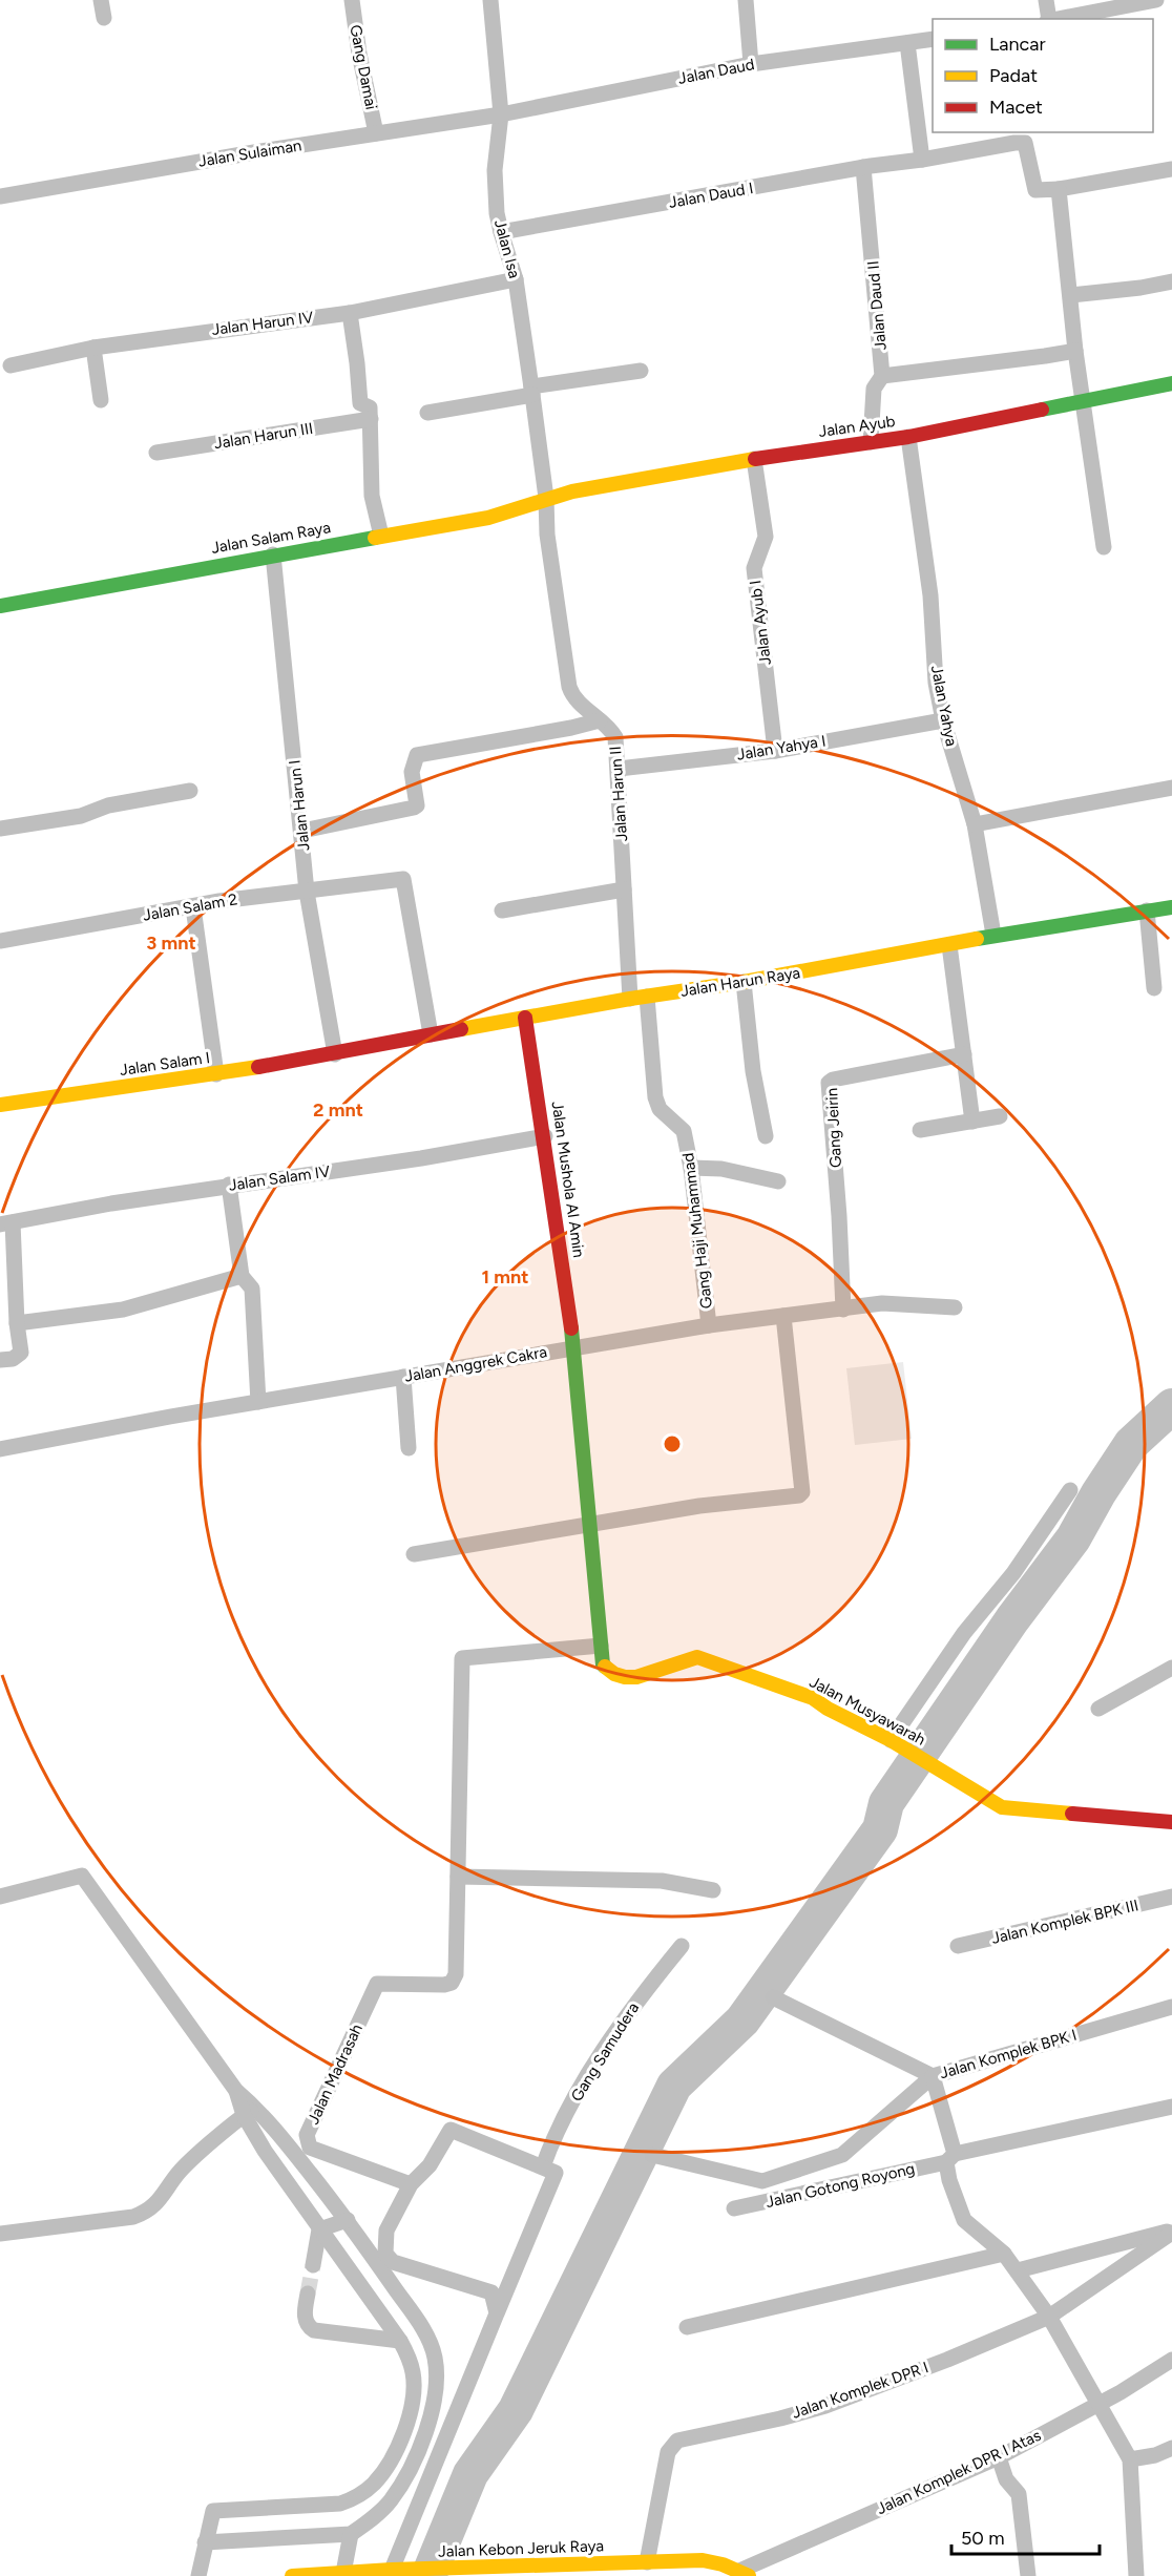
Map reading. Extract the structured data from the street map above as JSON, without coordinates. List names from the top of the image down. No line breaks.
{"streets":{"street":["Gang Damai","Jalan Daud","Jalan Sulaiman","Jalan Daud I","Jalan Isa","Jalan Daud II","Jalan Harun IV","Jalan Ayub","Jalan Harun III","Jalan Salam Raya","Jalan Ayub I","Jalan Yahya","Jalan Yahya I","Jalan Harun II","Jalan Harun I","Jalan Salam 2","Jalan Harun Raya","Jalan Salam I","Gang Jeirin","Jalan Salam IV","Jalan Mushola Al Amin","Gang Haji Muhammad","Jalan Anggrek Cakra","Jalan Musyawarah","Jalan Komplek BPK III","Gang Samudera","Jalan Komplek BPK I","Jalan Madrasah","Jalan Gotong Royong","Jalan Komplek DPR I","Jalan Komplek DPR I Atas","Jalan Kebon Jeruk Raya"]},"crossings":[["Gang Damai","Jalan Sulaiman"],["Jalan Daud","Jalan Sulaiman"],["Jalan Daud","Jalan Isa"],["Jalan Sulaiman","Jalan Isa"],["Jalan Daud I","Jalan Isa"],["Jalan Daud I","Jalan Daud II"],["Jalan Isa","Jalan Harun IV"],["Jalan Isa","Jalan Ayub"],["Jalan Isa","Jalan Salam Raya"],["Jalan Isa","Jalan Harun II"],["Jalan Daud II","Jalan Ayub"],["Jalan Ayub","Jalan Salam Raya"],["Jalan Ayub","Jalan Ayub I"],["Jalan Ayub","Jalan Yahya"],["Jalan Ayub","Jalan Harun II"],["Jalan Salam Raya","Jalan Harun II"],["Jalan Salam Raya","Jalan Harun I"],["Jalan Ayub I","Jalan Yahya I"],["Jalan Yahya","Jalan Yahya I"],["Jalan Yahya","Jalan Harun Raya"],["Jalan Yahya I","Jalan Harun II"],["Jalan Harun II","Jalan Harun Raya"],["Jalan Harun I","Jalan Salam 2"],["Jalan Harun I","Jalan Harun Raya"],["Jalan Harun I","Jalan Salam I"],["Jalan Salam 2","Jalan Harun Raya"],["Jalan Harun Raya","Jalan Salam I"],["Jalan Harun Raya","Jalan Mushola Al Amin"],["Jalan Harun Raya","Gang Haji Muhammad"],["Gang Jeirin","Jalan Anggrek Cakra"],["Jalan Salam IV","Jalan Mushola Al Amin"],["Jalan Mushola Al Amin","Jalan Anggrek Cakra"],["Jalan Mushola Al Amin","Jalan Musyawarah"],["Gang Haji Muhammad","Jalan Anggrek Cakra"],["Jalan Anggrek Cakra","Jalan Musyawarah"],["Jalan Musyawarah","Jalan Madrasah"],["Jalan Komplek BPK I","Jalan Gotong Royong"],["Jalan Komplek DPR I","Jalan Kebon Jeruk Raya"],["Jalan Komplek DPR I Atas","Jalan Kebon Jeruk Raya"]],"legend":["Lancar","Padat","Macet"],"scale_bar":"50 m","rings":["3 mnt","2 mnt","1 mnt"]}
